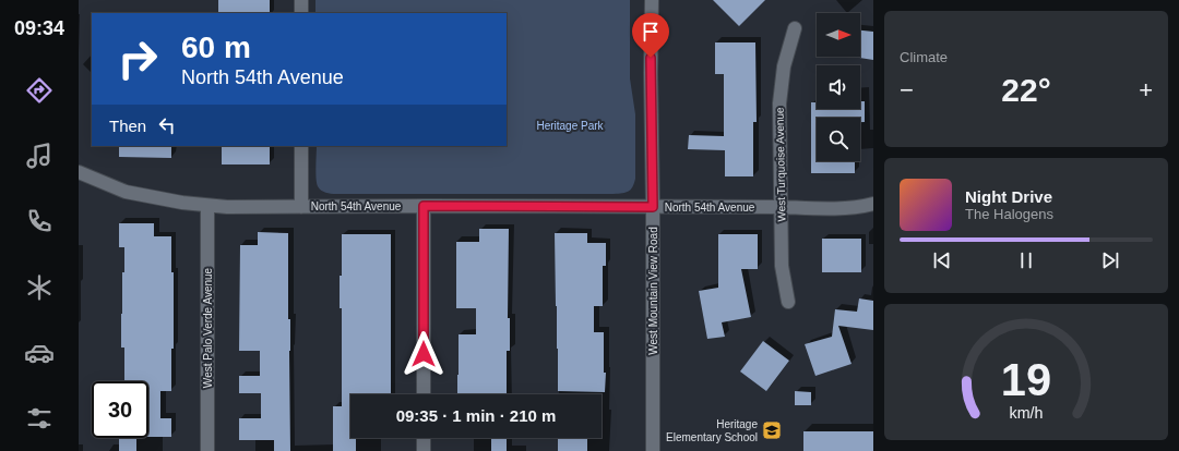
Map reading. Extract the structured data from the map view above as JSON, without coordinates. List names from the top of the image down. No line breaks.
{"streets":{"street":["West Turquoise Avenue","North 54th Avenue","West Mountain View Road","West Palo Verde Avenue"]},"crossings":[["West Turquoise Avenue","North 54th Avenue"],["North 54th Avenue","West Mountain View Road"],["North 54th Avenue","West Palo Verde Avenue"]],"parks":["Heritage Park"],"places":{"school or university":["Heritage Elementary School"]},"north":"right","page":{"tabs":"09:34","tile":"Climate","turn":["60 m","North 54th Avenue"],"heat":["−","22°","+"],"then":"Then","song":["Night Drive","The Halogens"],"limit":"30","trip":"09:35 · 1 min · 210 m","gauge":["19","km/h"]}}
